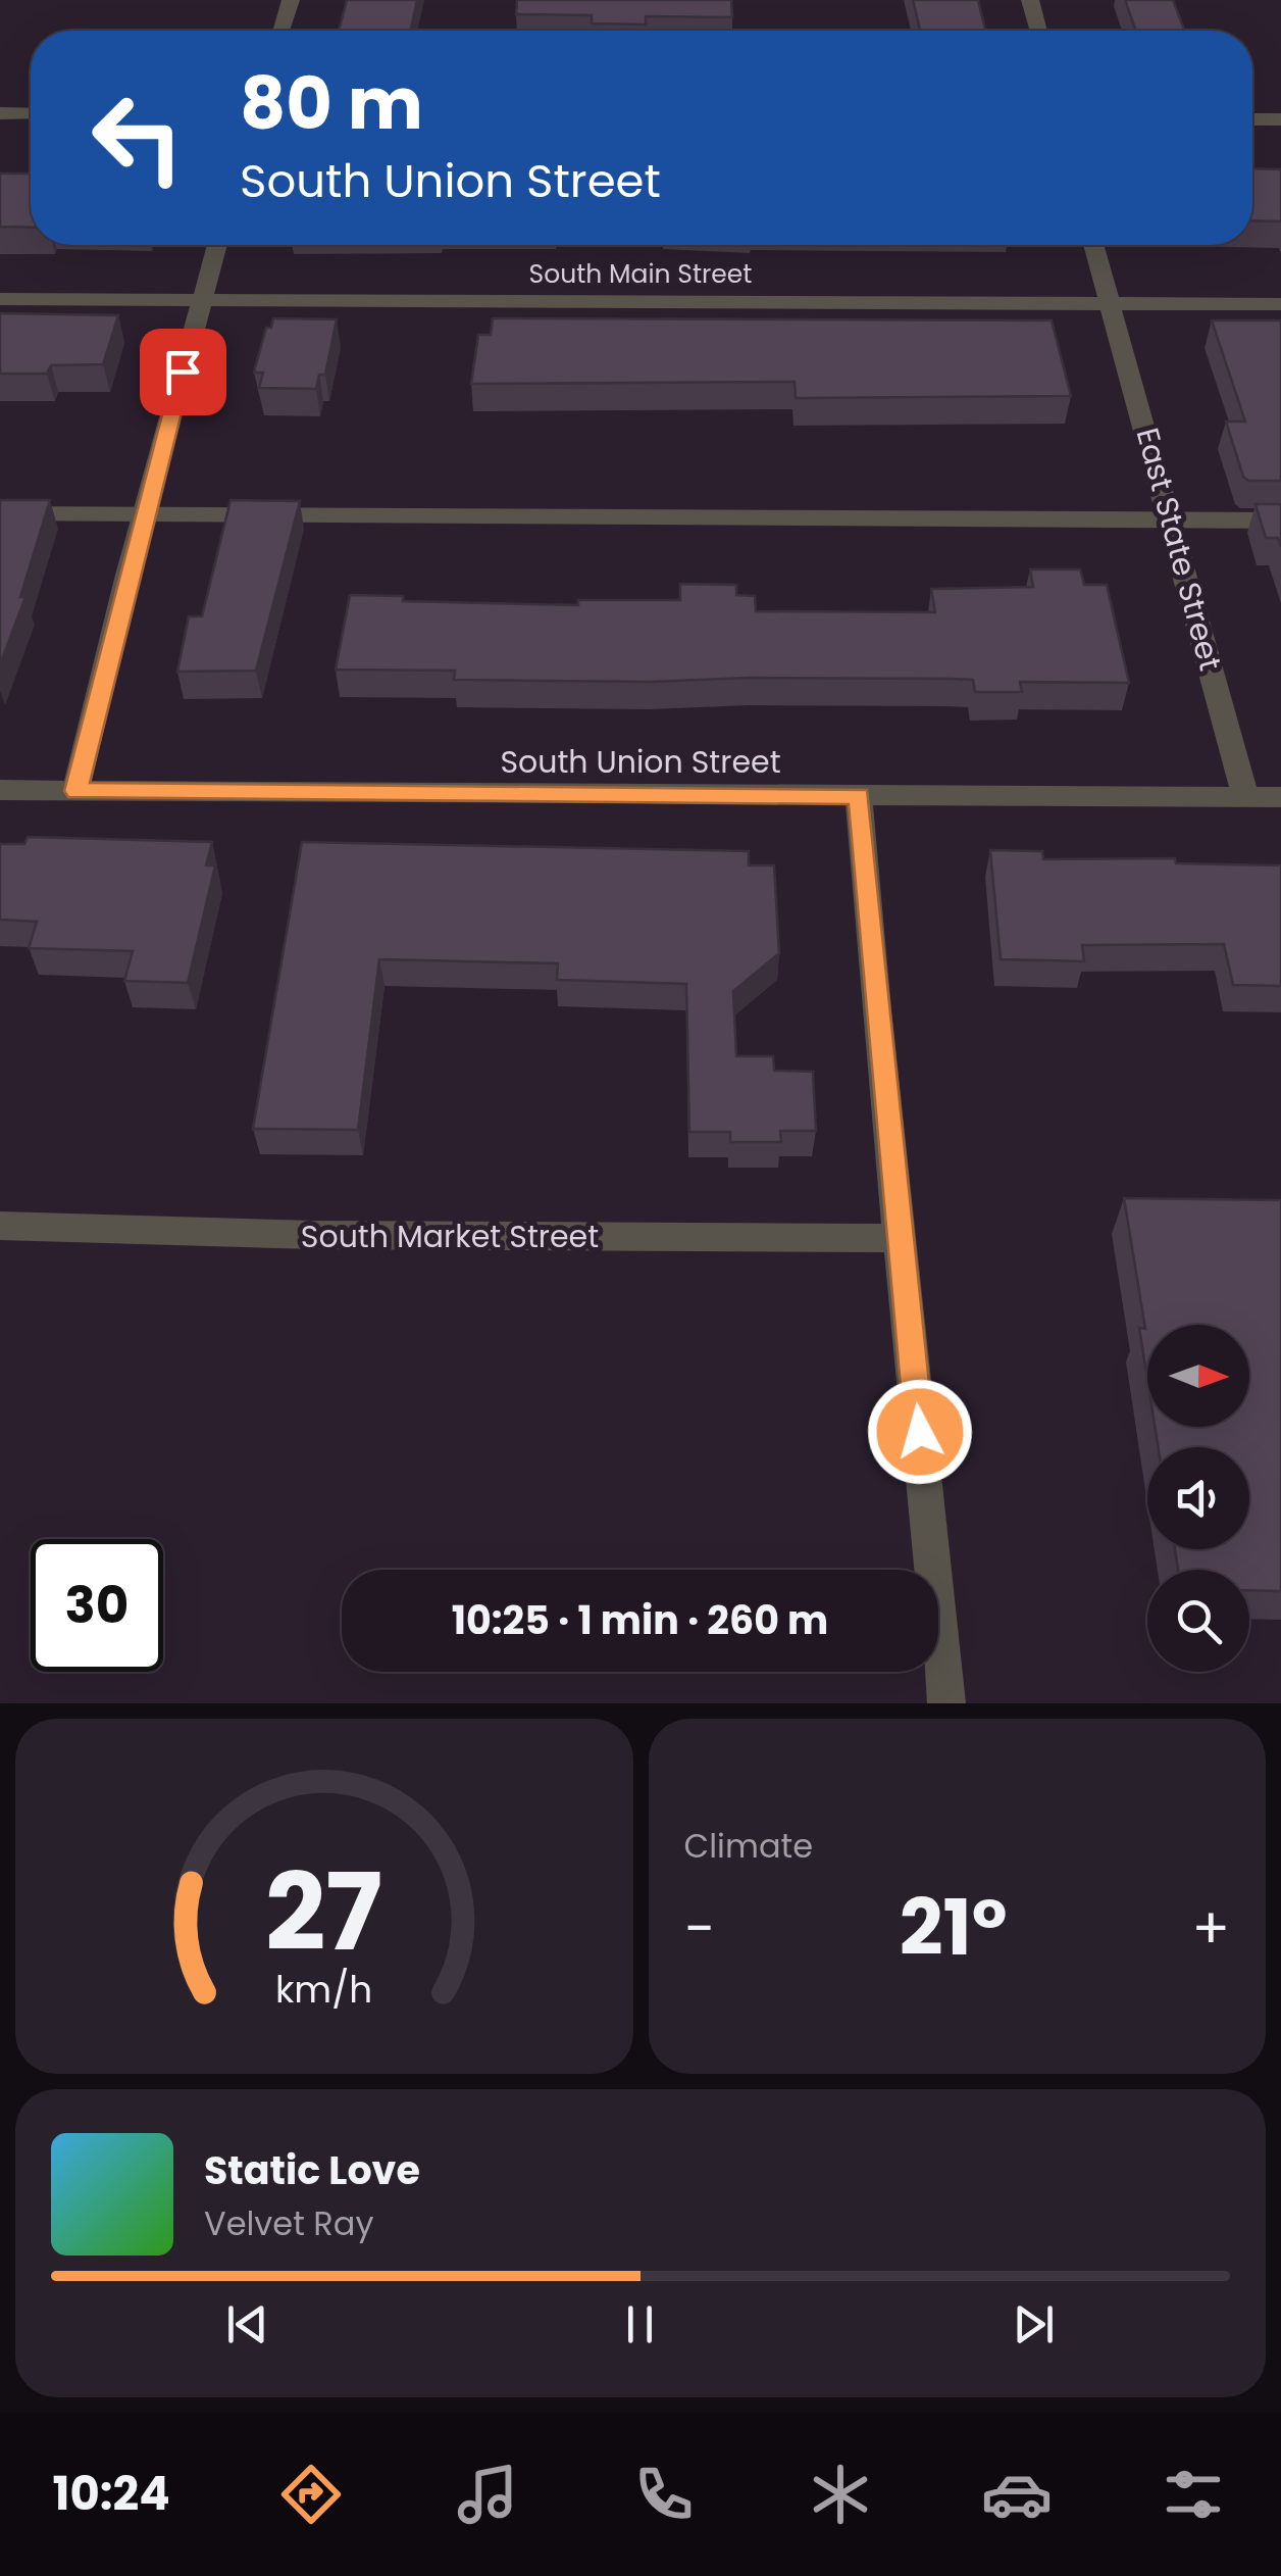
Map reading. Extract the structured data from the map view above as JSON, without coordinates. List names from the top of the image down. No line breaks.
{"streets":{"street":["South Main Street","East State Street","South Union Street","South Market Street"]},"crossings":[["South Main Street","East State Street"],["East State Street","South Union Street"]],"north":"right","page":{"turn":["80 m","South Union Street"],"limit":"30","trip":"10:25 · 1 min · 260 m","tile":"Climate","heat":["−","21°","+"],"song":["Static Love","Velvet Ray"],"tabs":"10:24","gauge":["27","km/h"]}}
